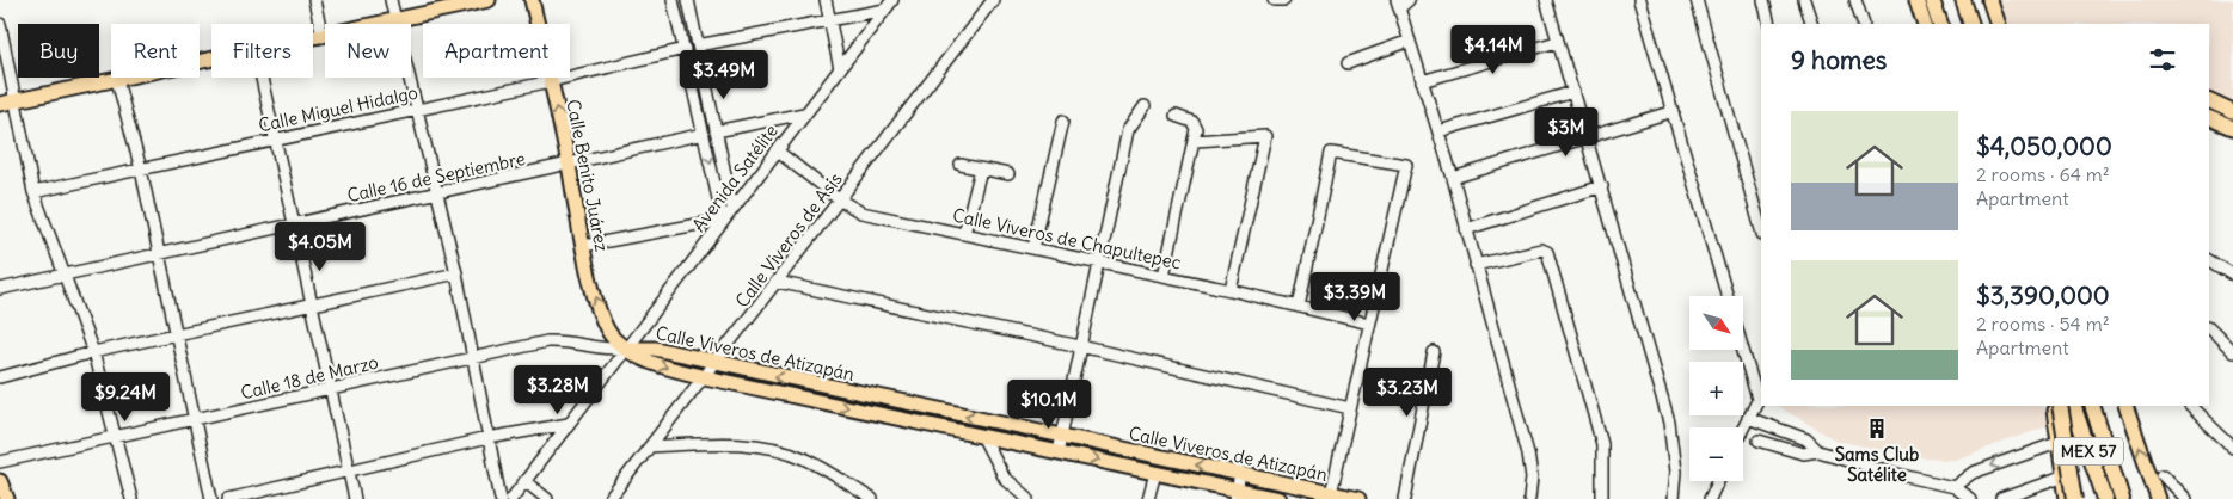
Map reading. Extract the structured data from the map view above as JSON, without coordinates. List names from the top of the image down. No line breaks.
{"streets":{"highway":["MEX 57"],"main road":["Calle Benito Juárez","Calle Viveros de Atizapán"],"street":["Calle Miguel Hidalgo","Calle 16 de Septiembre","Avenida Satélite","Calle Viveros de Chapultepec","Calle Viveros de Asís","Calle 18 de Marzo"]},"crossings":[["Calle Miguel Hidalgo","Calle Benito Juárez"],["Calle Benito Juárez","Calle 16 de Septiembre"],["Calle Benito Juárez","Avenida Satélite"],["Calle Benito Juárez","Calle Viveros de Atizapán"],["Calle Benito Juárez","Calle 18 de Marzo"],["Avenida Satélite","Calle Viveros de Chapultepec"],["Avenida Satélite","Calle Viveros de Atizapán"],["Avenida Satélite","Calle 18 de Marzo"],["Calle Viveros de Chapultepec","Calle Viveros de Asís"],["Calle Viveros de Asís","Calle Viveros de Atizapán"],["Calle Viveros de Atizapán","Calle 18 de Marzo"]],"one_way":["Calle Benito Juárez"],"places":{"building":["Sams Club Satélite"]},"north":"bottom right","page":{"chip":["Buy","Rent","Filters","New","Apartment"],"heading":"9 homes","price":["$4.14M","$3.49M","$3M","$4.05M","$3.39M","$3.28M","$3.23M","$9.24M","$10.1M"],"list":[{"name":"$4,050,000","note":"2 rooms · 64 m² · Apartment"},{"name":"$3,390,000","note":"2 rooms · 54 m² · Apartment"}],"map_buttons":["+","−"]}}
